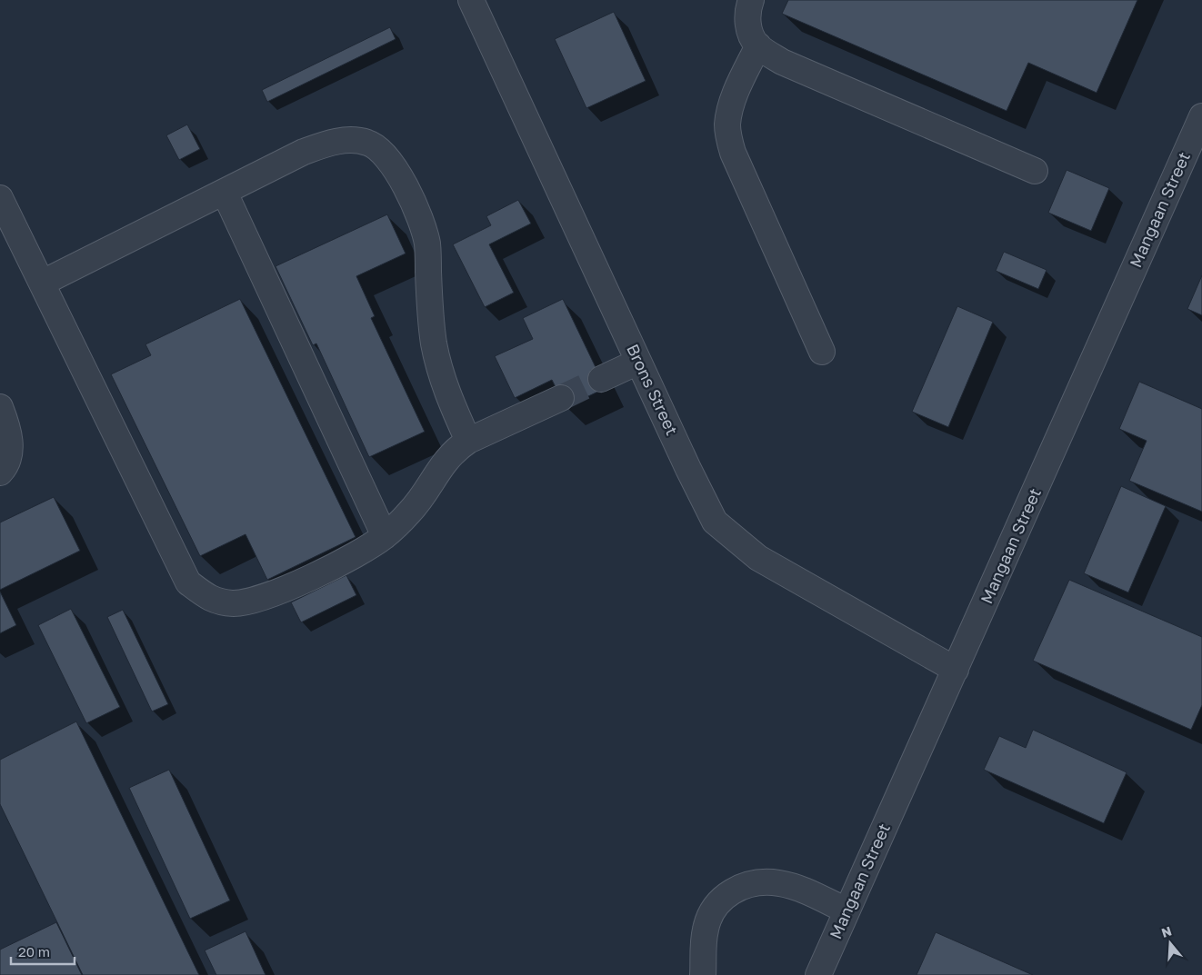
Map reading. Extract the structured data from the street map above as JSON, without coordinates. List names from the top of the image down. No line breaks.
{"streets":{"street":["Mangaan Street","Brons Street"]},"crossings":[["Mangaan Street","Brons Street"]],"scale_bar":"20 m","north":"top"}
